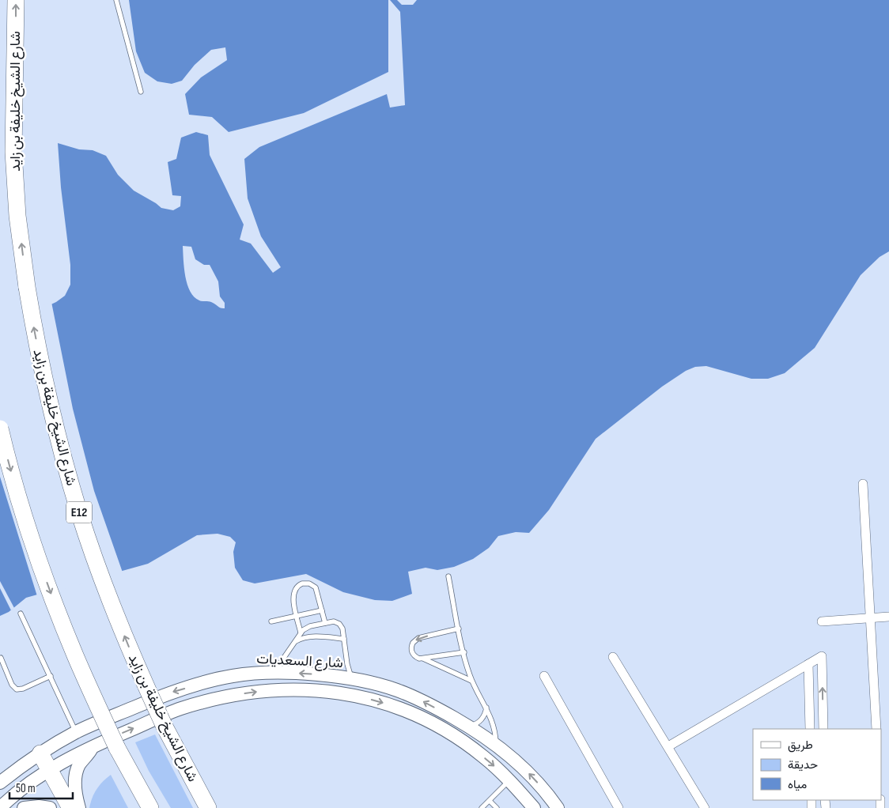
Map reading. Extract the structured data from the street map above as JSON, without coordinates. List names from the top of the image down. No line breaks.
{"streets":{"highway":["شارع الشيخ خليفة بن زايد","E12"],"street":["شارع السعديات"]},"legend":["طريق","حديقة","مياه"],"scale_bar":"50 m"}
